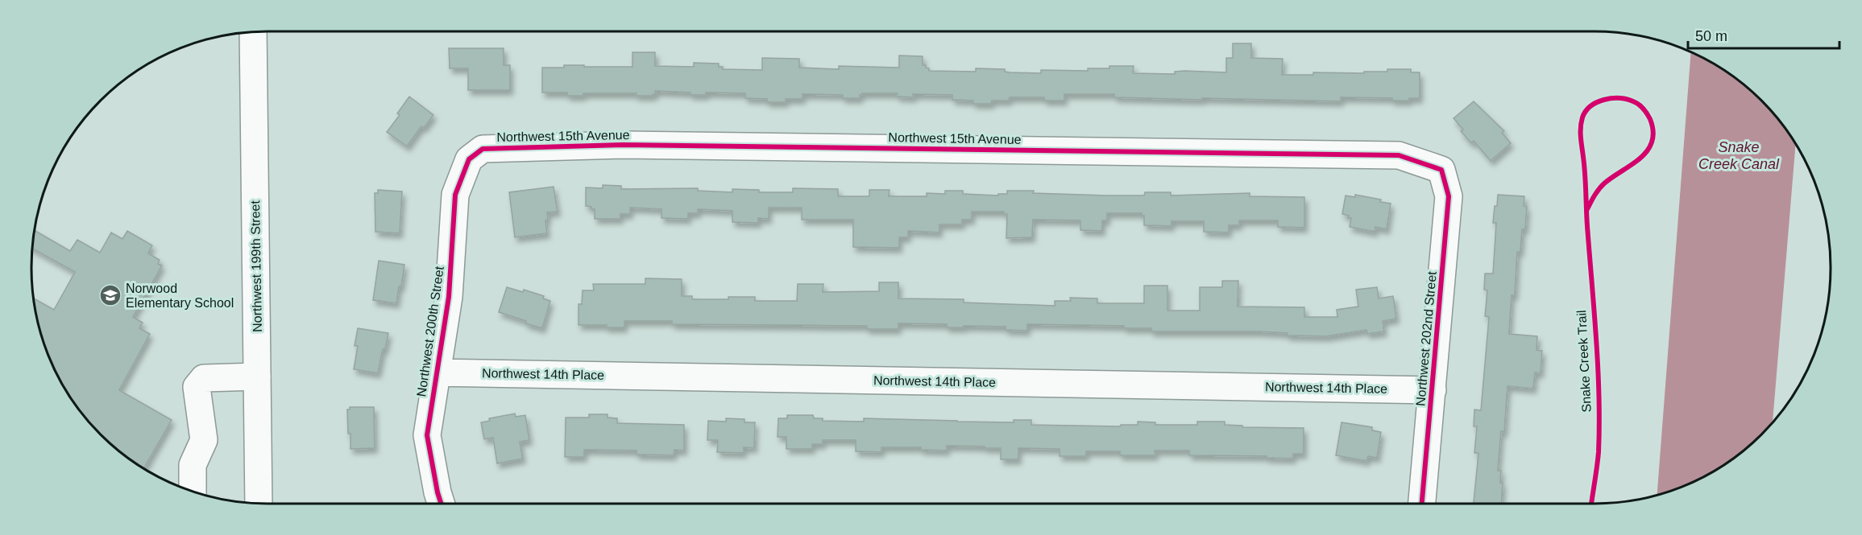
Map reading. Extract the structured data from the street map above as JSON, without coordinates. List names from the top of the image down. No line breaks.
{"streets":{"street":["Northwest 15th Avenue","Northwest 199th Street","Northwest 200th Street","Northwest 202nd Street","Northwest 14th Place"],"cycle path":["Snake Creek Trail"]},"crossings":[["Northwest 15th Avenue","Northwest 200th Street"],["Northwest 15th Avenue","Northwest 202nd Street"],["Northwest 200th Street","Northwest 14th Place"],["Northwest 202nd Street","Northwest 14th Place"]],"water":["Snake Creek Canal"],"places":{"school or university":["Norwood Elementary School"]},"scale_bar":"50 m"}
